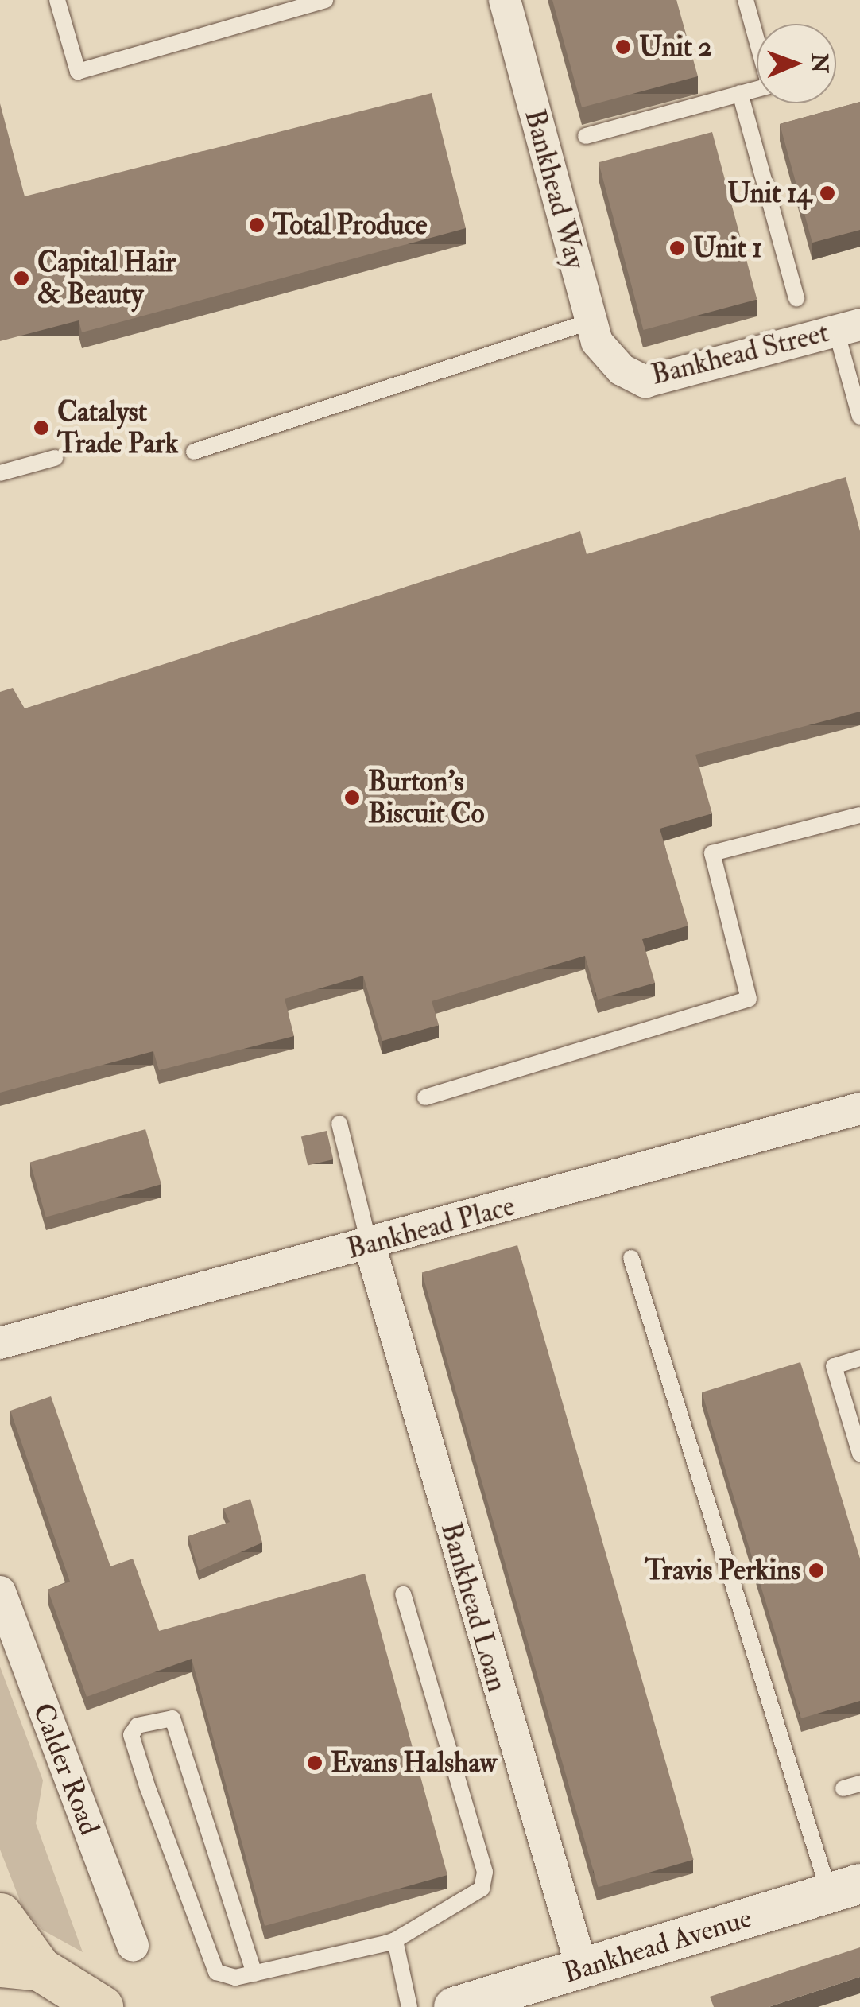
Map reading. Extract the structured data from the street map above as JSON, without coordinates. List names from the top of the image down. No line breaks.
{"streets":{"street":["Bankhead Way","Bankhead Street","Bankhead Place","Bankhead Loan","Calder Road","Bankhead Avenue"]},"crossings":[["Bankhead Way","Bankhead Street"],["Bankhead Place","Bankhead Loan"],["Bankhead Loan","Bankhead Avenue"]],"places":["Unit 2","Unit 14","Total Produce","Unit 1","Capital Hair & Beauty","Catalyst Trade Park","Burton's Biscuit Co","Travis Perkins","Evans Halshaw"],"north":"right"}
